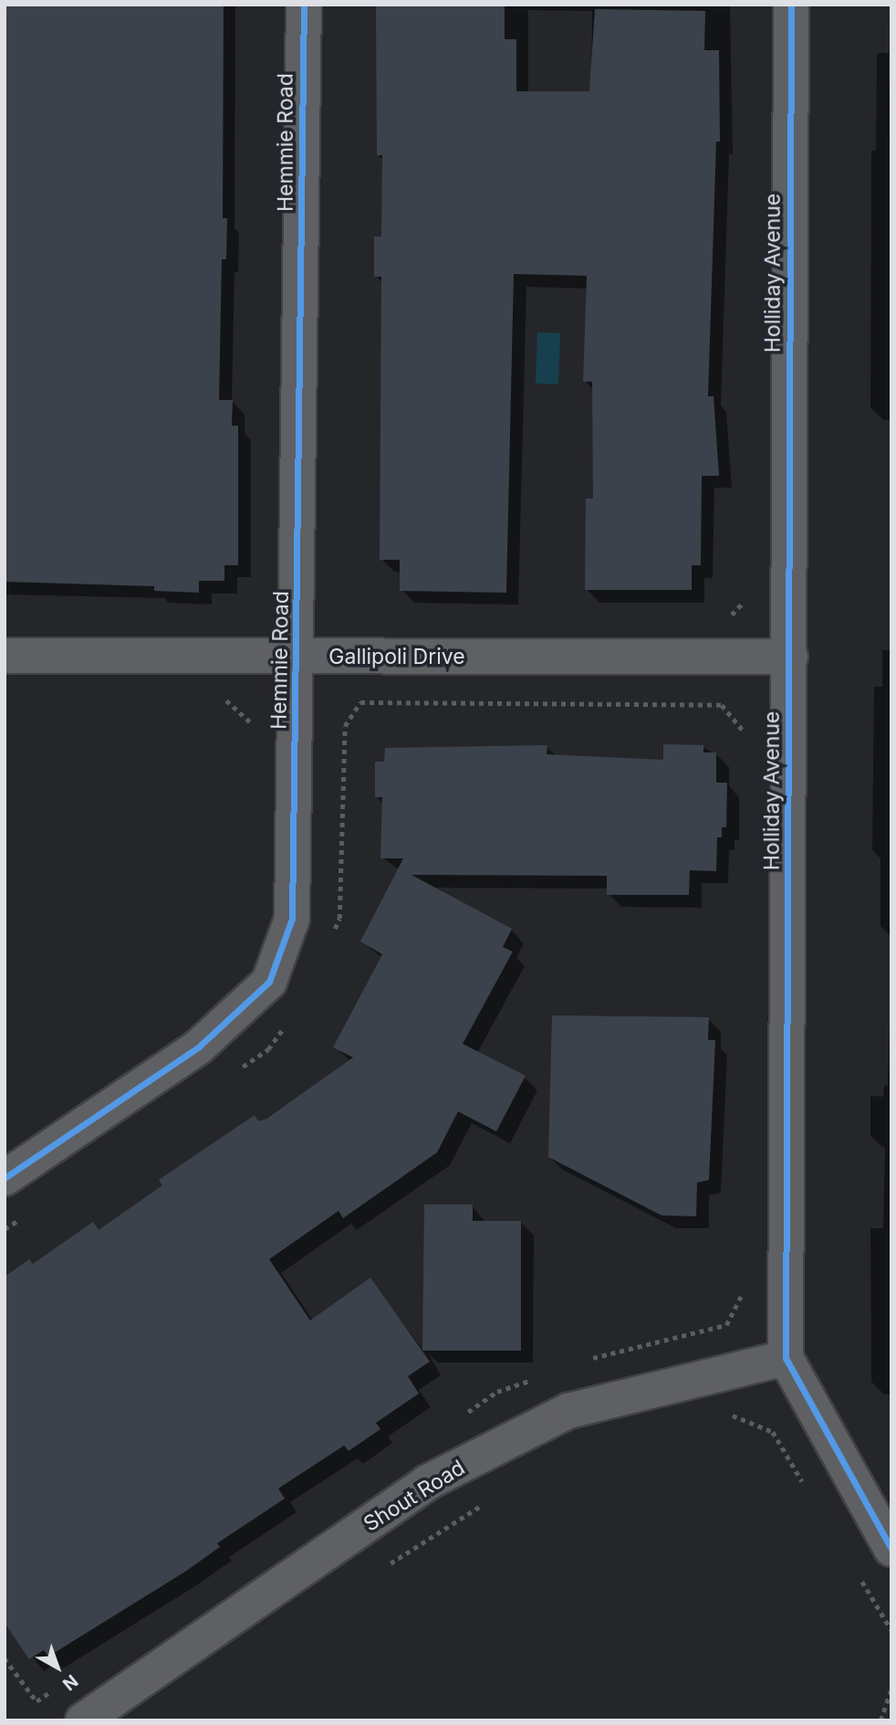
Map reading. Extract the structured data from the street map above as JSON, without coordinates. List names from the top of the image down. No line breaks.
{"streets":{"street":["Hemmie Road","Holliday Avenue","Gallipoli Drive","Shout Road"]},"crossings":[["Hemmie Road","Gallipoli Drive"],["Holliday Avenue","Gallipoli Drive"],["Holliday Avenue","Shout Road"]],"north":"bottom right"}
